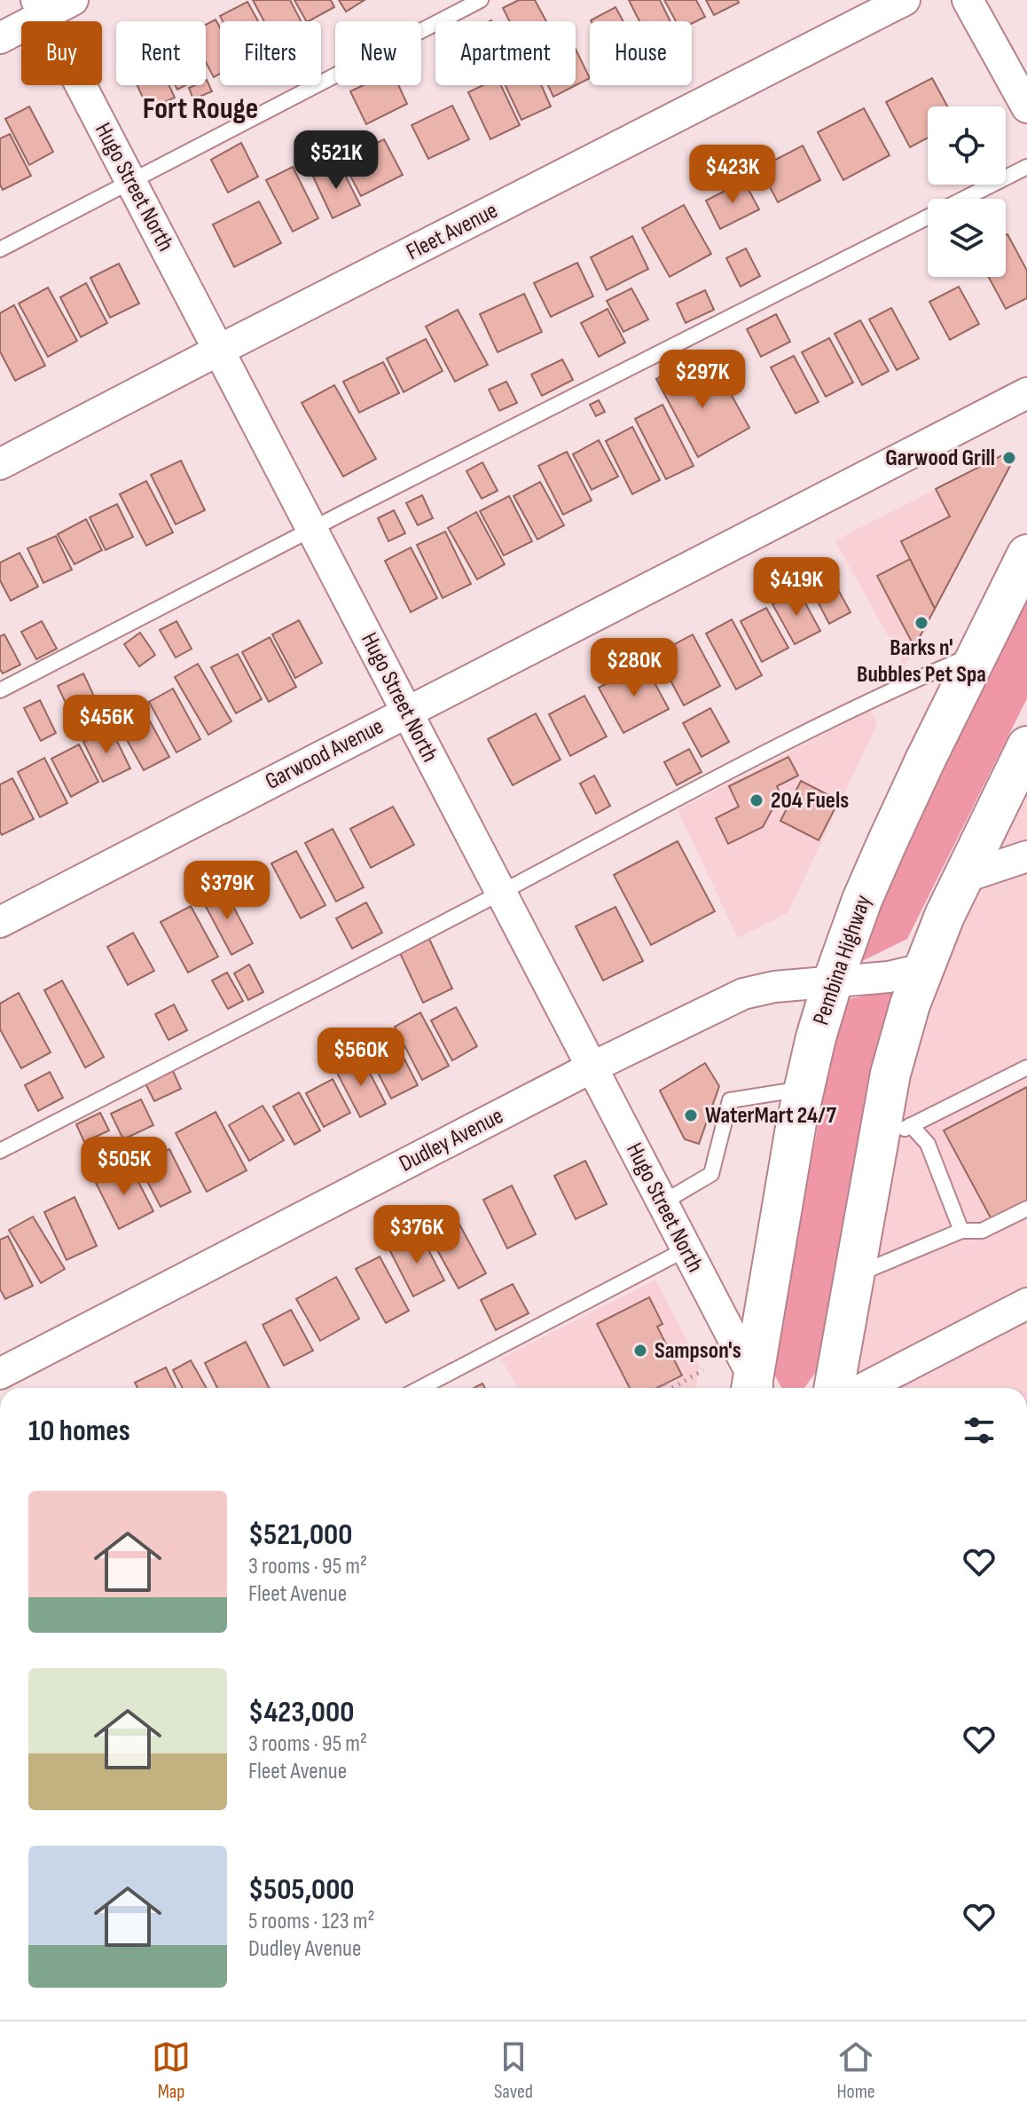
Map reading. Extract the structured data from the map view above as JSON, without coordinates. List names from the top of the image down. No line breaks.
{"streets":{"main road":["Pembina Highway"],"street":["Hugo Street North","Fleet Avenue","Garwood Avenue","Dudley Avenue"]},"crossings":[["Hugo Street North","Fleet Avenue"],["Hugo Street North","Garwood Avenue"],["Hugo Street North","Dudley Avenue"],["Pembina Highway","Dudley Avenue"]],"districts":["Fort Rouge"],"places":["Garwood Grill","Barks n' Bubbles Pet Spa","204 Fuels","WaterMart 24/7","Sampson's"],"page":{"chip":["Buy","Rent","Filters","New","Apartment","House"],"price":["$521K","$423K","$297K","$419K","$280K","$456K","$379K","$560K","$505K","$376K"],"heading":"10 homes","list":[{"name":"$521,000","note":"3 rooms · 95 m² · Fleet Avenue"},{"name":"$423,000","note":"3 rooms · 95 m² · Fleet Avenue"},{"name":"$505,000","note":"5 rooms · 123 m² · Dudley Avenue"}],"tabs":["Map","Saved","Home"]}}
